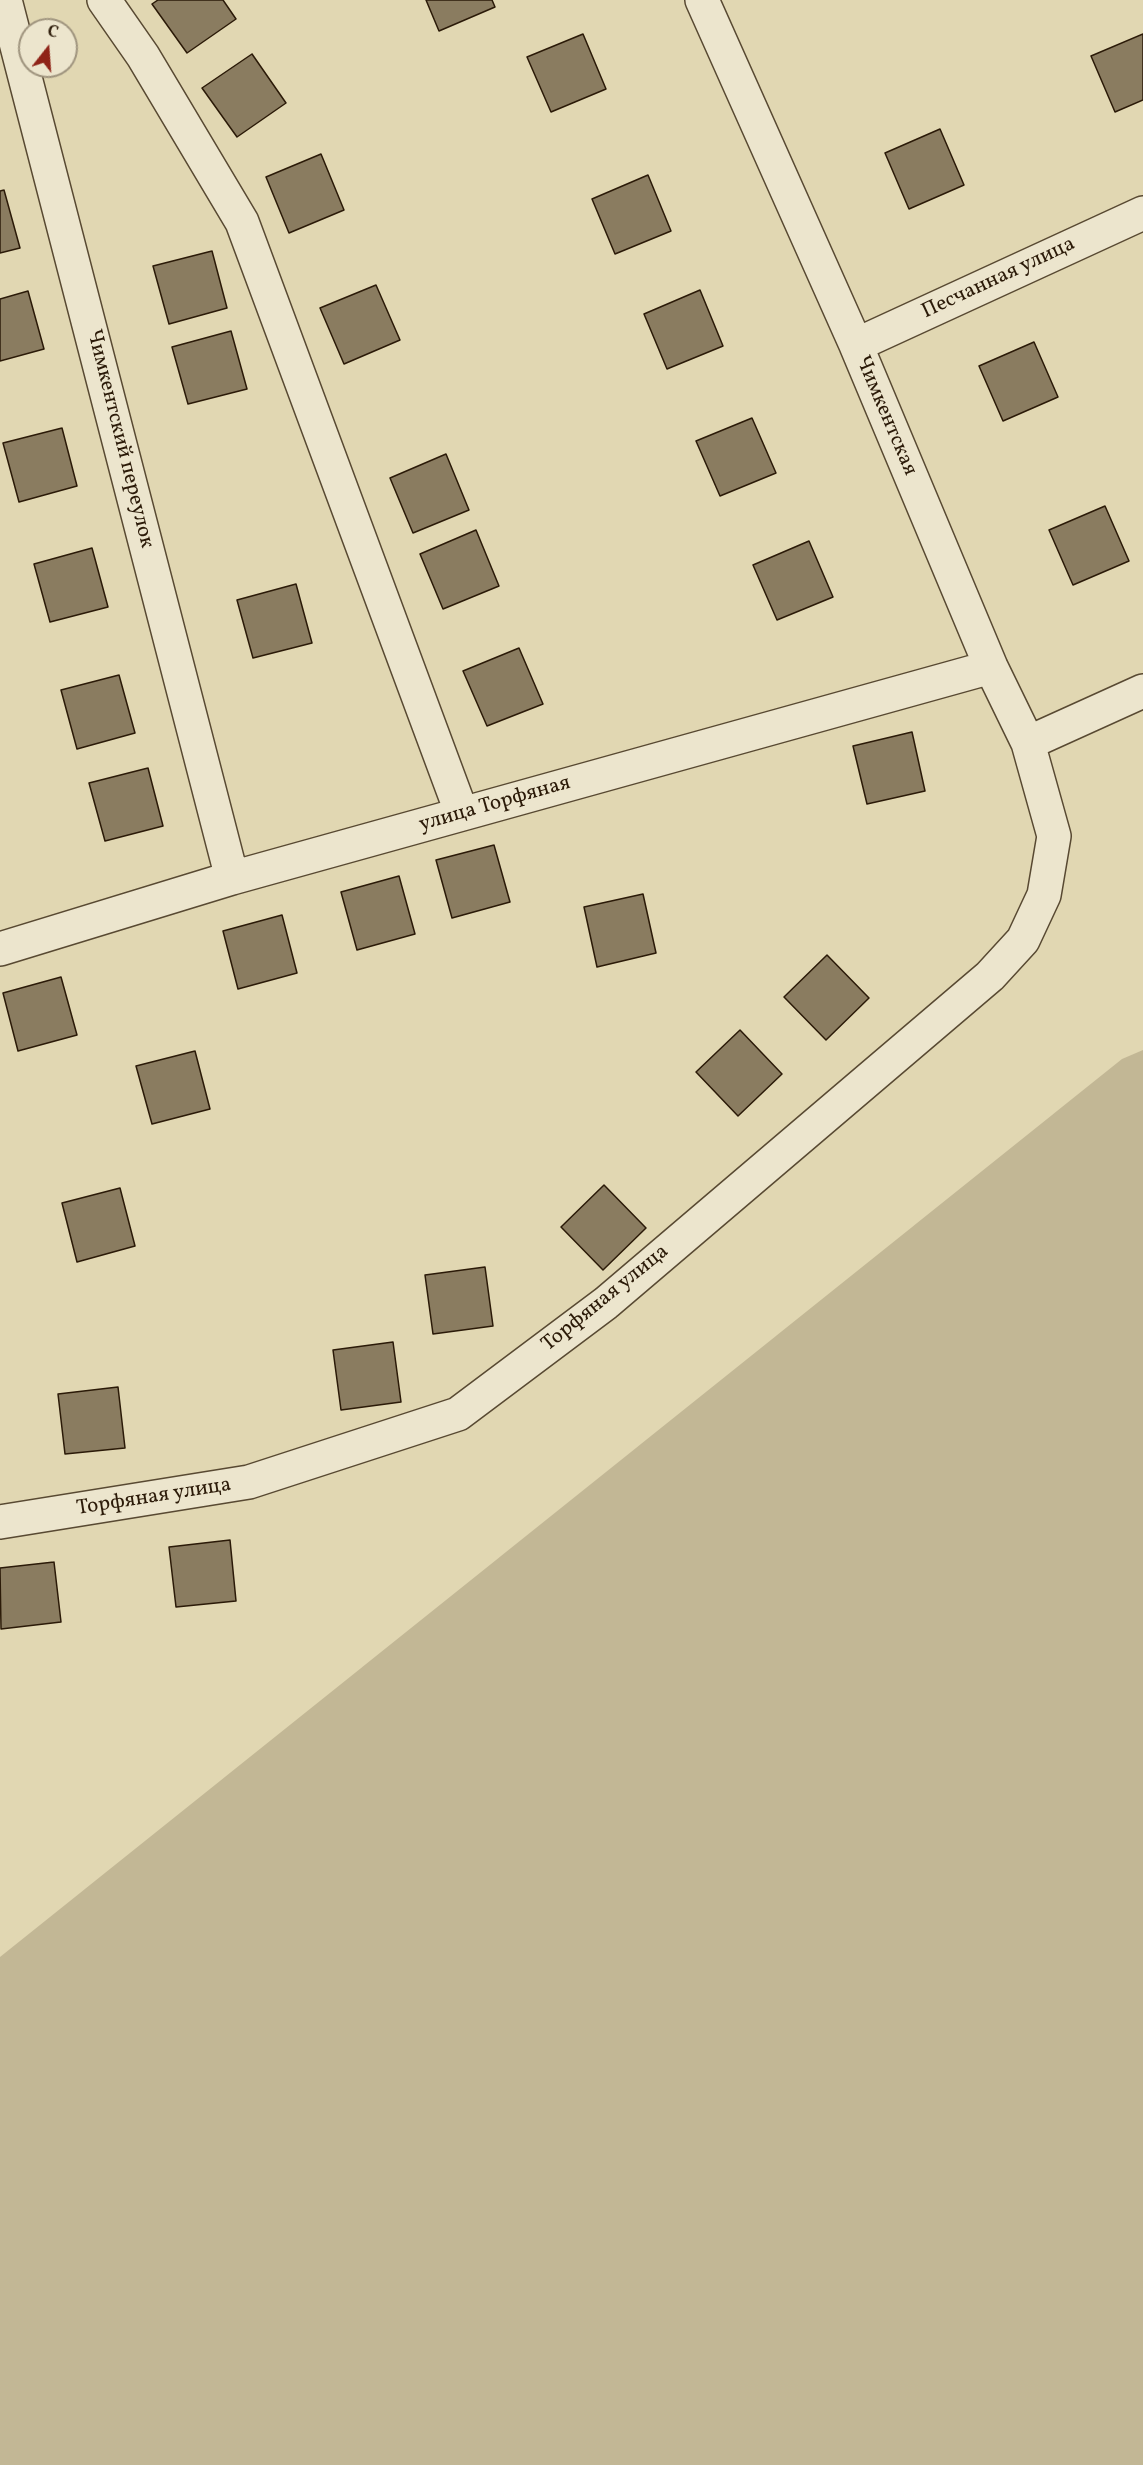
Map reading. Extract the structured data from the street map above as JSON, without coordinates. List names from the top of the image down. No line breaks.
{"streets":{"street":["Песчанная улица","Чимкентская","Чимкентский переулок","улица Торфяная","Торфяная улица"]},"crossings":[["Песчанная улица","Чимкентская"],["Чимкентская","улица Торфяная"],["Чимкентская","Торфяная улица"],["Чимкентский переулок","улица Торфяная"]],"north":"top"}
